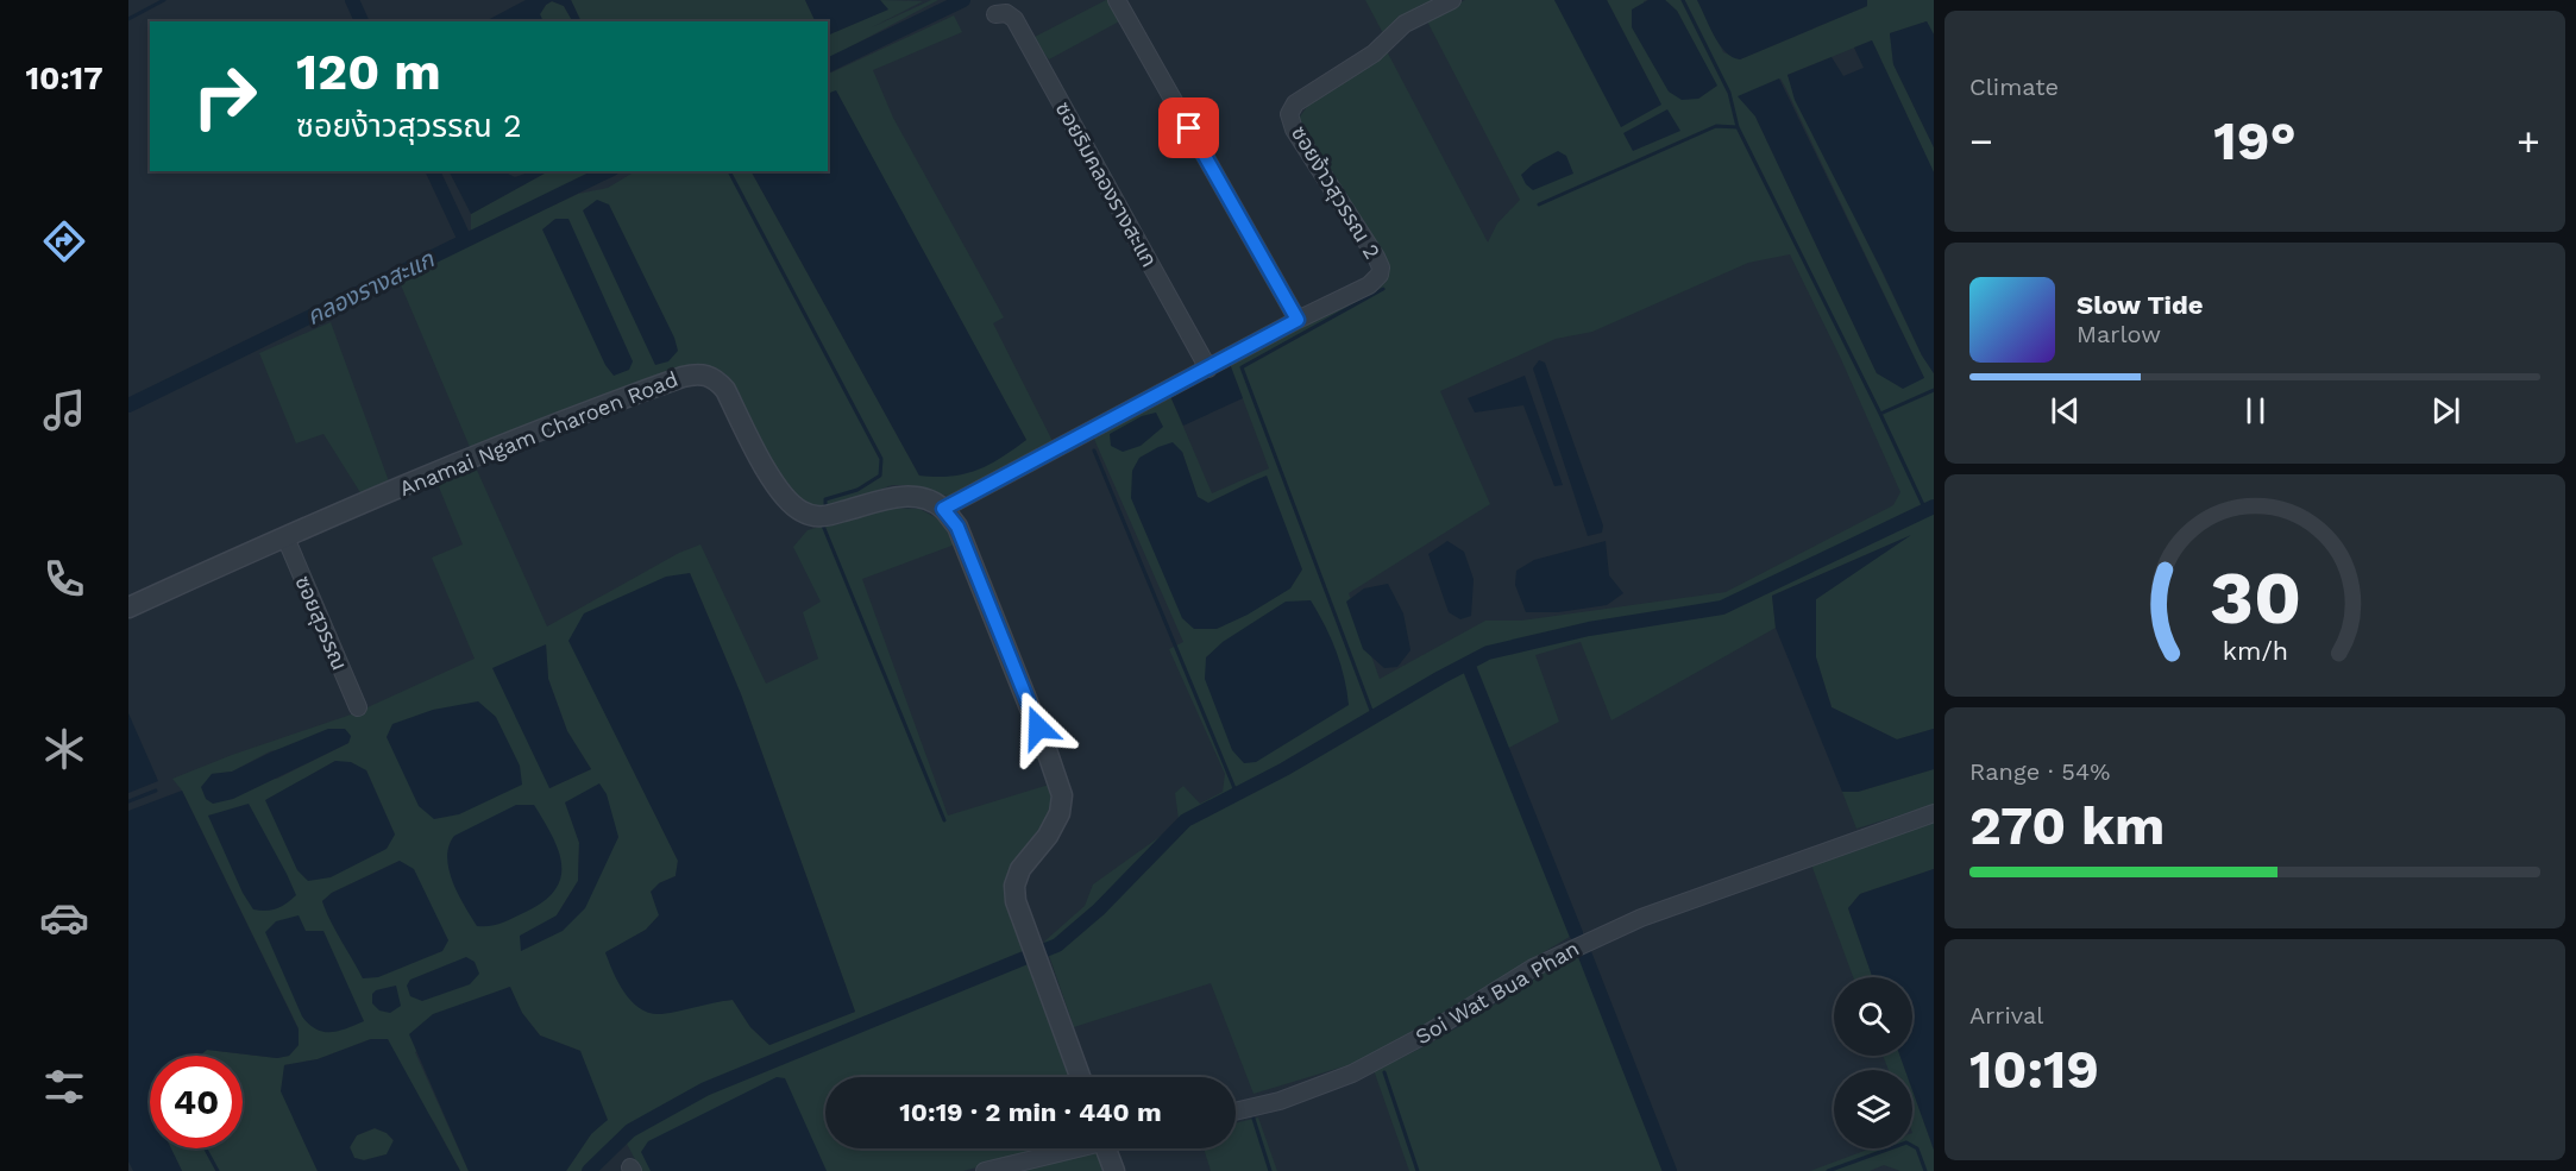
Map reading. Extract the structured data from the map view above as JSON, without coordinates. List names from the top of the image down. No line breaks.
{"streets":{"street":["ซอยริมคลองรางสะแก","ซอยง้าวสุวรรณ 2","Anamai Ngam Charoen Road","ซอยสุวรรณ","Soi Wat Bua Phan"]},"crossings":[["ซอยริมคลองรางสะแก","ซอยง้าวสุวรรณ 2"],["ซอยง้าวสุวรรณ 2","Anamai Ngam Charoen Road"],["Anamai Ngam Charoen Road","ซอยสุวรรณ"]],"water":["คลองรางสะแก"],"page":{"tabs":"10:17","tile":["Climate",["Range · 54%","270 km"],["Arrival","10:19"]],"turn":["120 m","ซอยง้าวสุวรรณ 2"],"heat":["−","19°","+"],"song":["Slow Tide","Marlow"],"limit":"40","trip":"10:19 · 2 min · 440 m","gauge":["30","km/h"]}}
